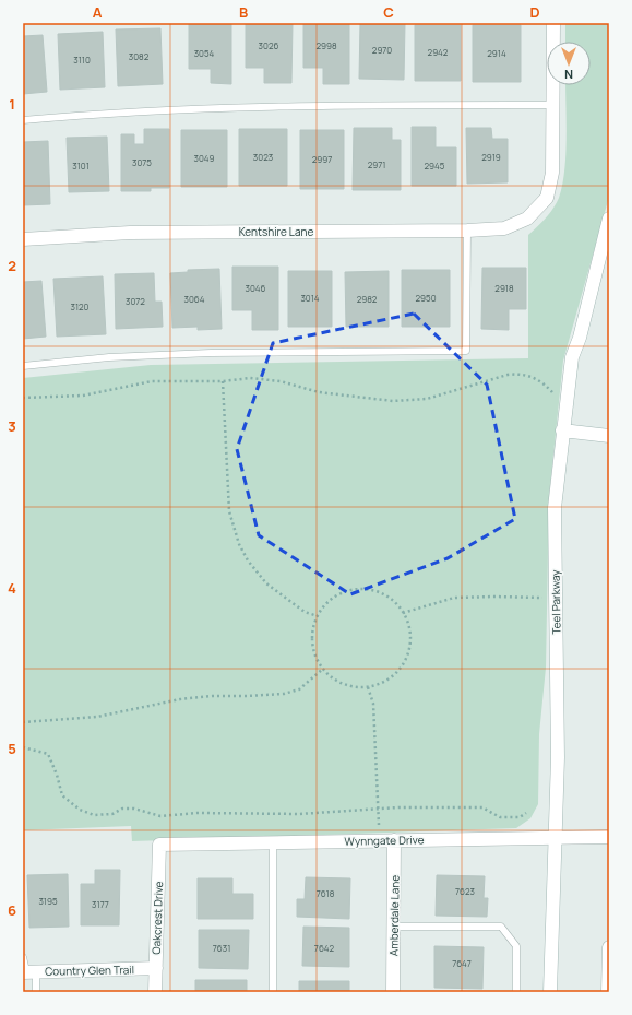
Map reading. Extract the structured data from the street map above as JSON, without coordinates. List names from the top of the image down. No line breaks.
{"streets":{"street":["Kentshire Lane","Teel Parkway","Wynngate Drive","Amberdale Lane","Oakcrest Drive","Country Glen Trail"]},"crossings":[["Teel Parkway","Wynngate Drive"],["Wynngate Drive","Amberdale Lane"],["Wynngate Drive","Oakcrest Drive"],["Oakcrest Drive","Country Glen Trail"]],"house_numbers":["3026","2998","2970","2942","3054","2914","3082","3110","3023","2919","3049","2997","3075","2971","3101","2945","3046","2918","3014","2950","3064","2982","3072","3120","7623","7618","3195","3177","7631","7642","7647"],"north":"bottom","grid":{"columns":["A","B","C","D"],"rows":["1","2","3","4","5","6"]}}
